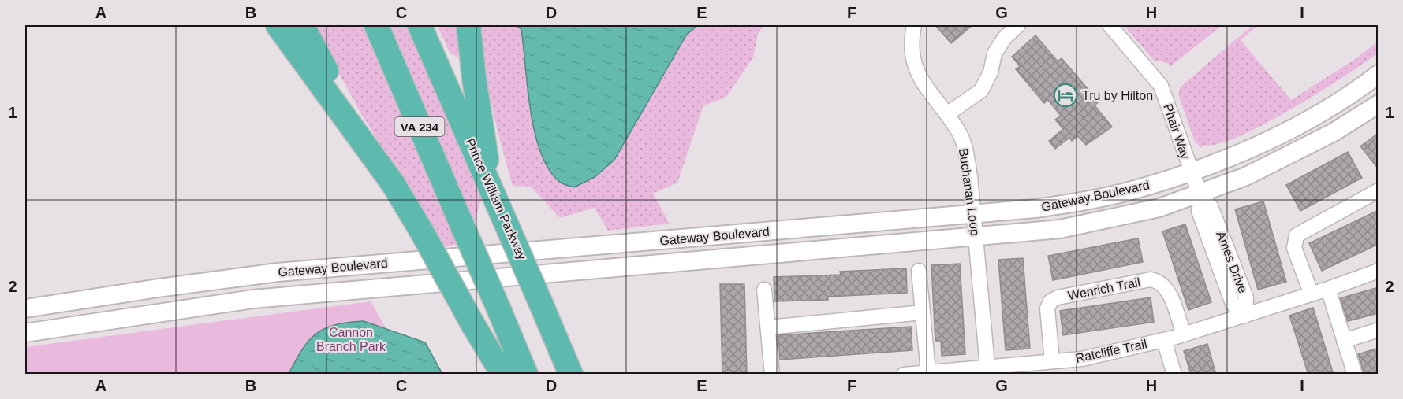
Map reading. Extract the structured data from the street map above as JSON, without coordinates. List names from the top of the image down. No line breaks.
{"streets":{"highway":["VA 234","Prince William Parkway"],"street":["Phair Way","Buchanan Loop","Gateway Boulevard","Ames Drive","Wenrich Trail","Ratcliffe Trail"]},"crossings":[["Phair Way","Gateway Boulevard"],["Buchanan Loop","Gateway Boulevard"],["Buchanan Loop","Ratcliffe Trail"],["Gateway Boulevard","Ames Drive"],["Ames Drive","Ratcliffe Trail"],["Wenrich Trail","Ratcliffe Trail"]],"parks":["Cannon Branch Park"],"places":{"hotel":["Tru by Hilton"]},"grid":{"columns":["A","B","C","D","E","F","G","H","I"],"rows":["1","2"]}}
